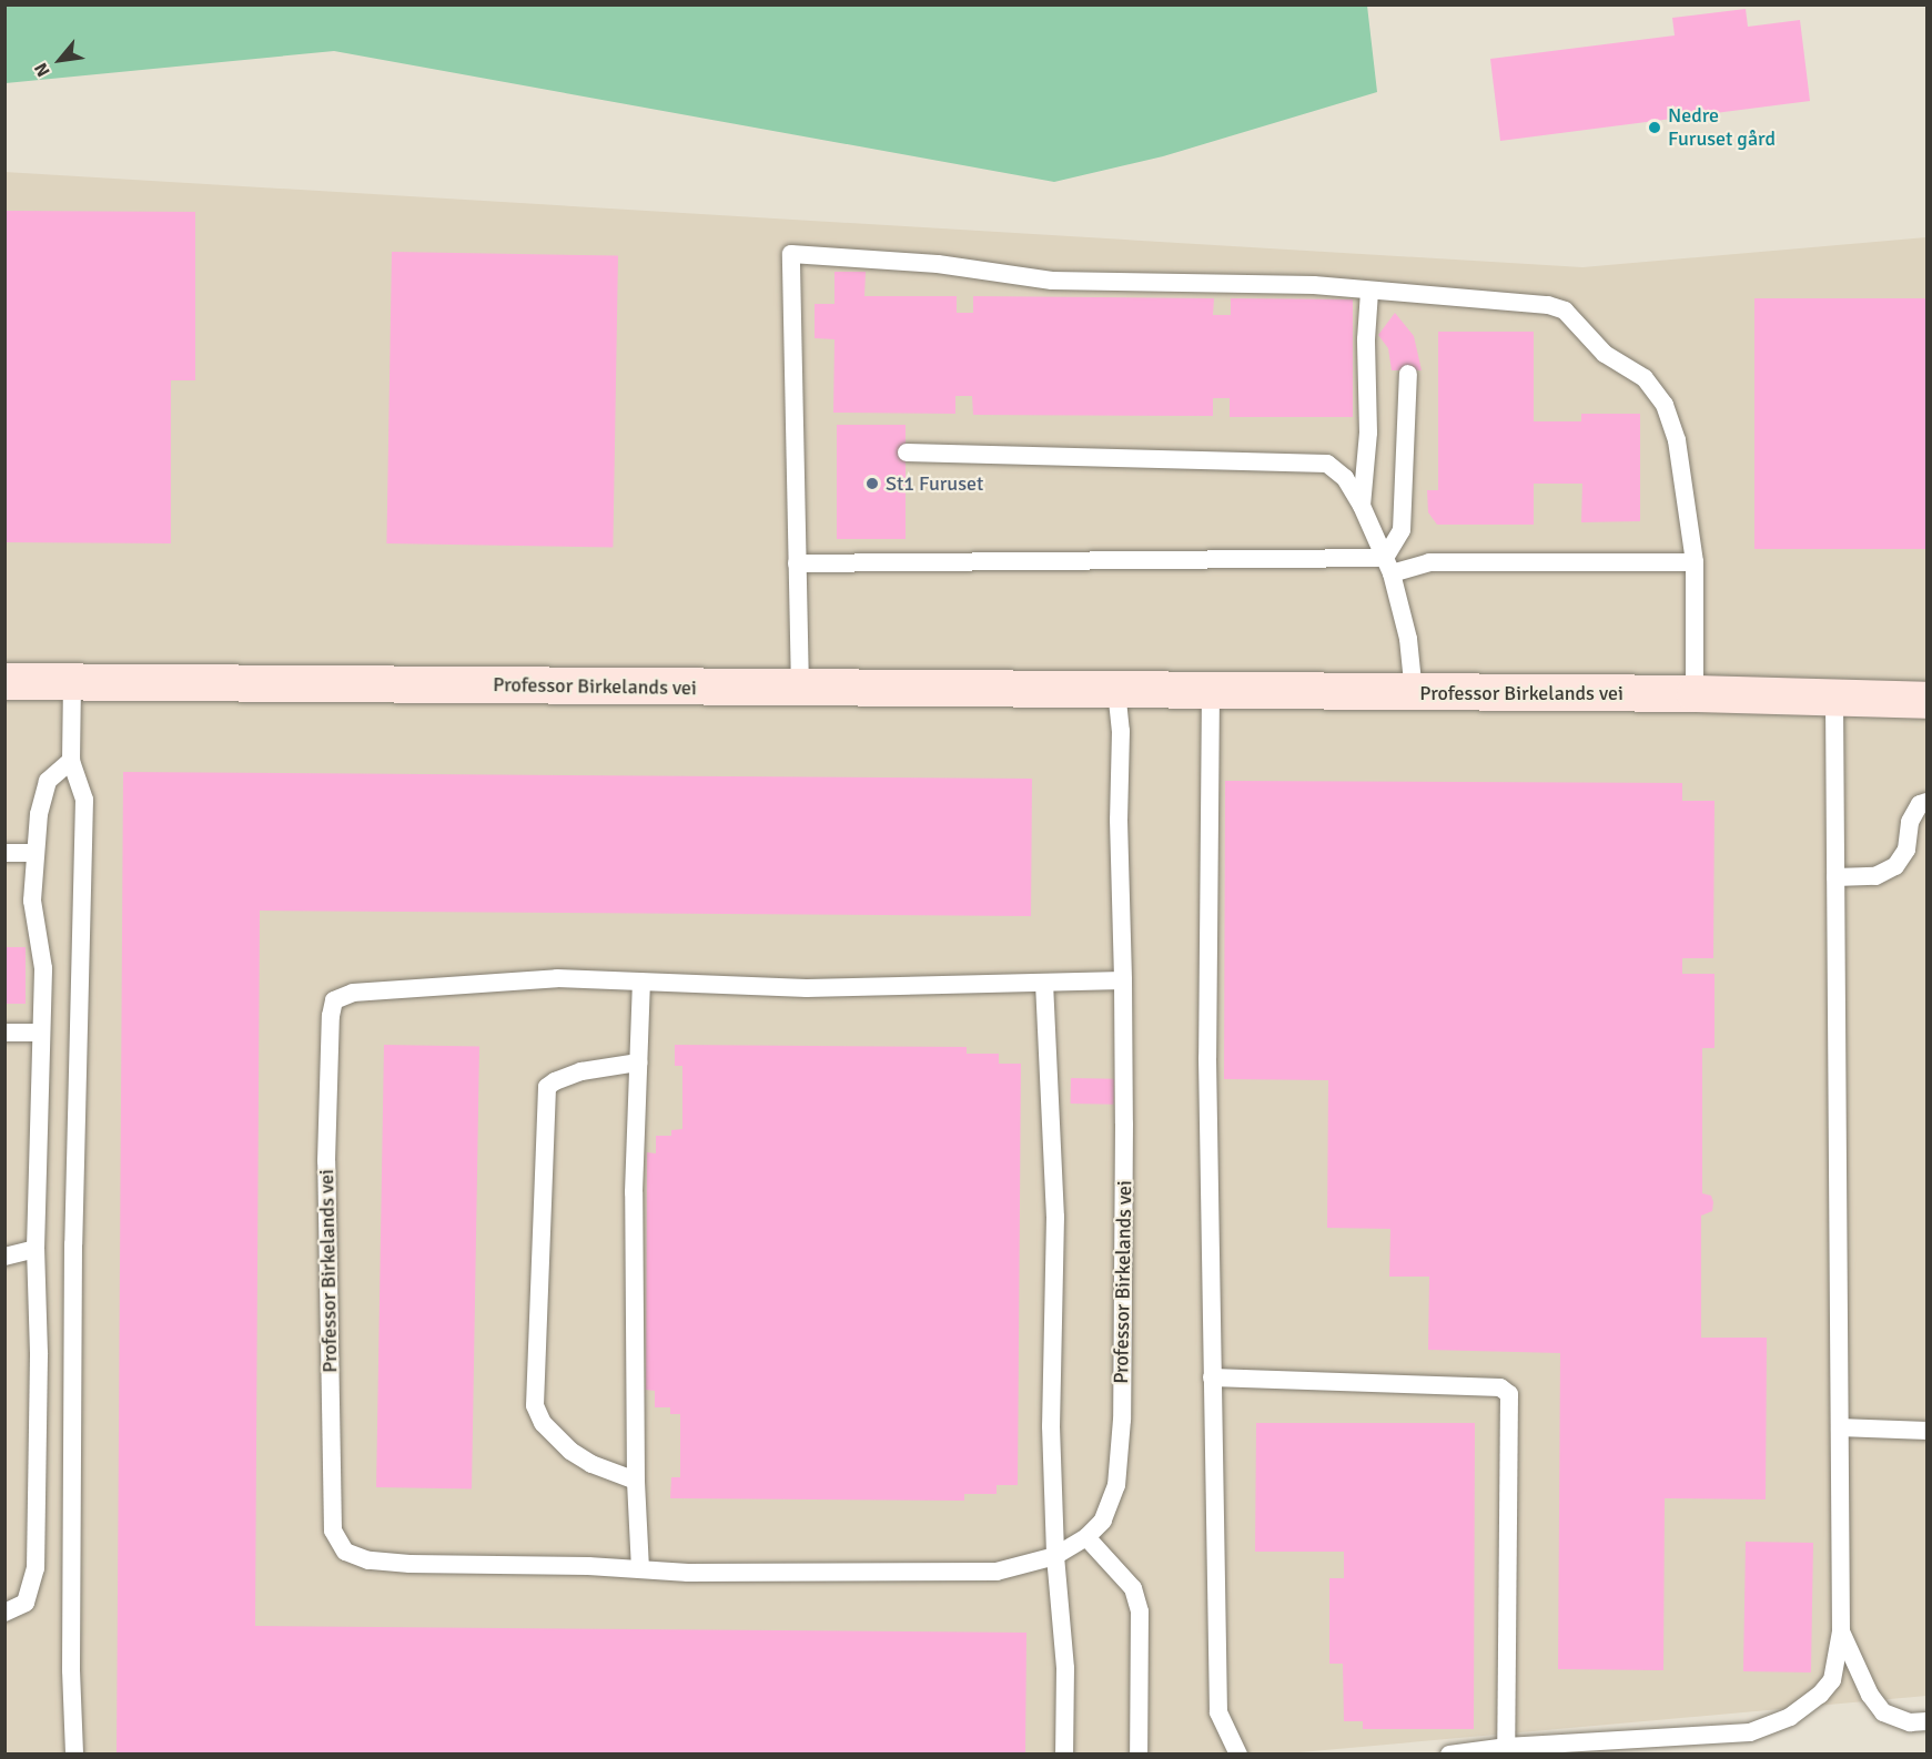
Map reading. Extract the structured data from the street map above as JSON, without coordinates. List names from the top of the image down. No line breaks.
{"streets":{"main road":["Professor Birkelands vei"]},"places":["Nedre Furuset gård","St1 Furuset"],"north":"bottom left"}
